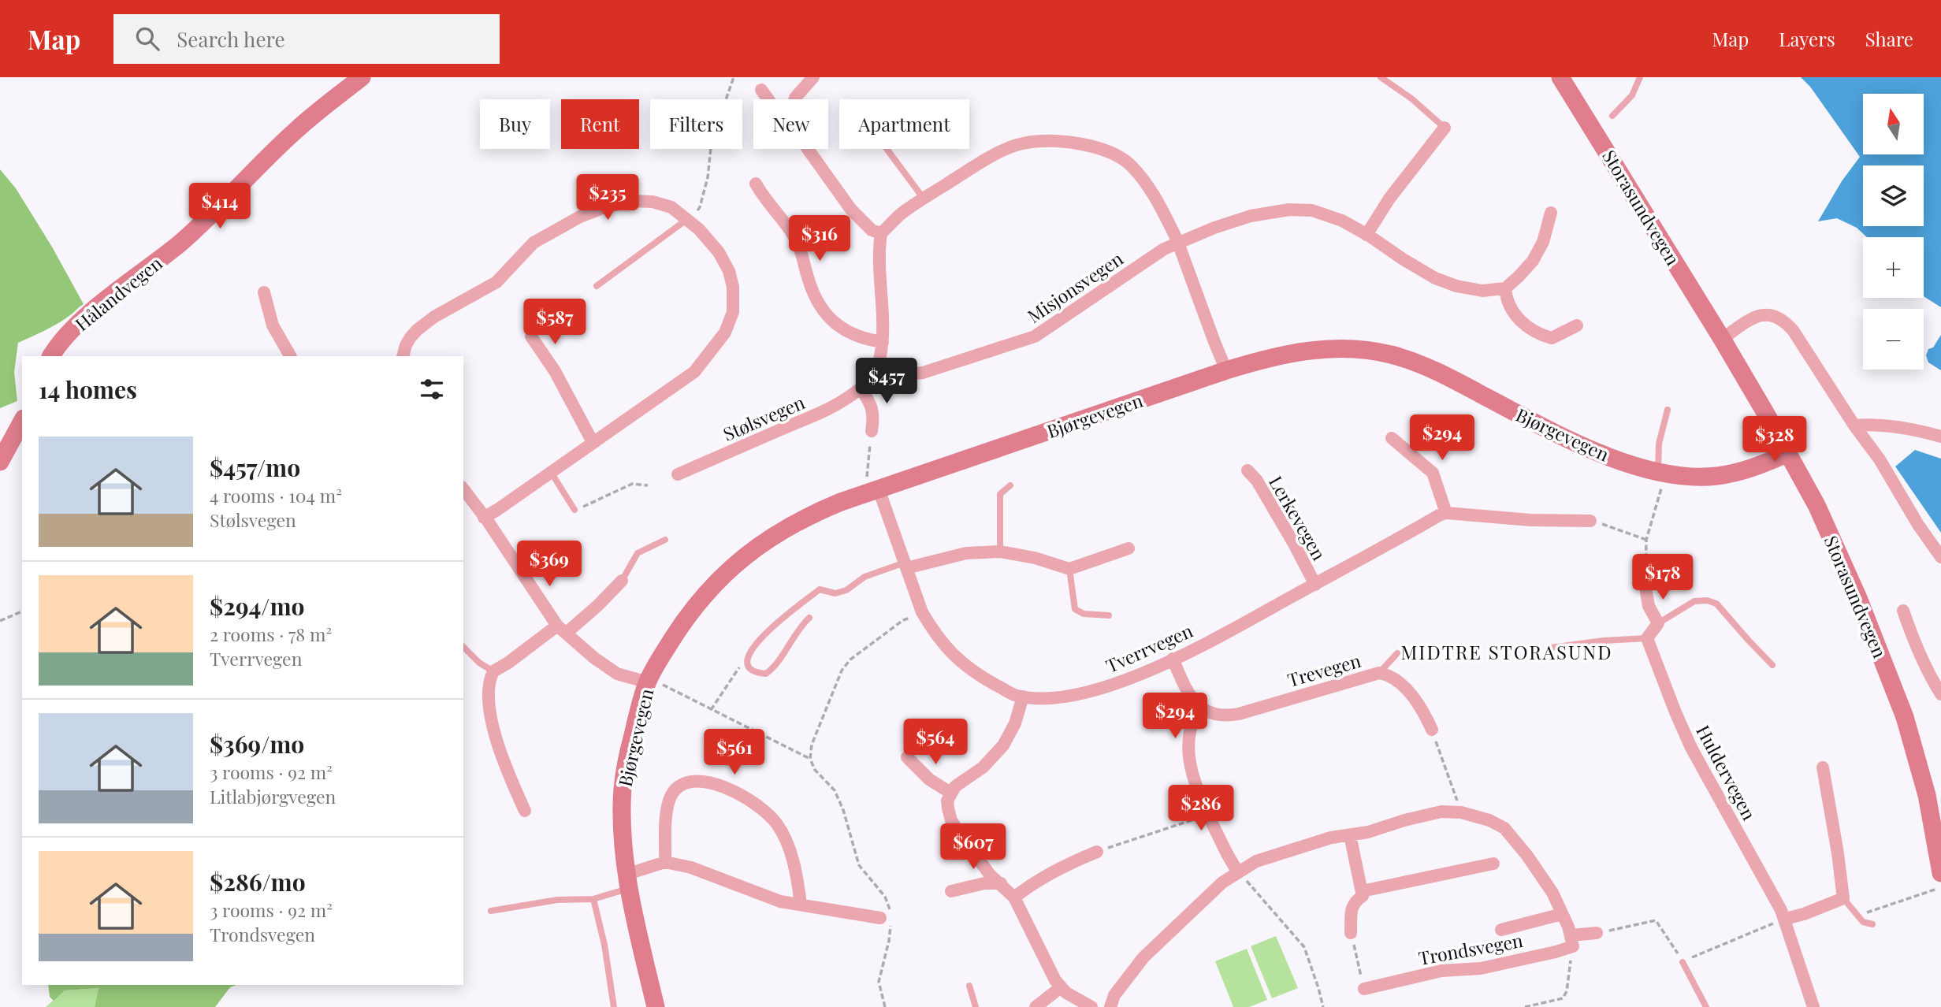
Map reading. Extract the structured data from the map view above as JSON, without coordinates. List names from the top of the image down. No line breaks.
{"streets":{"street":["Storasundvegen","Misjonsvegen","Hålandvegen","Bjørgevegen","Stølsvegen","Lerkevegen","Tverrvegen","Trevegen","Huldervegen","Trondsvegen"]},"crossings":[["Storasundvegen","Bjørgevegen"],["Misjonsvegen","Stølsvegen"],["Bjørgevegen","Tverrvegen"],["Lerkevegen","Tverrvegen"]],"districts":["MIDTRE STORASUND"],"north":"top","page":{"header":"Map","search":"Search here","nav":["Map","Layers","Share"],"map_buttons":["+","−"],"chip":["Buy","Rent","Filters","New","Apartment"],"price":["$235","$414","$316","$587","$457","$294","$328","$369","$178","$294","$564","$561","$286","$607"],"heading":"14 homes","list":[{"name":"$457/mo","note":"4 rooms · 104 m² · Stølsvegen"},{"name":"$294/mo","note":"2 rooms · 78 m² · Tverrvegen"},{"name":"$369/mo","note":"3 rooms · 92 m² · Litlabjørgvegen"},{"name":"$286/mo","note":"3 rooms · 92 m² · Trondsvegen"}]}}
